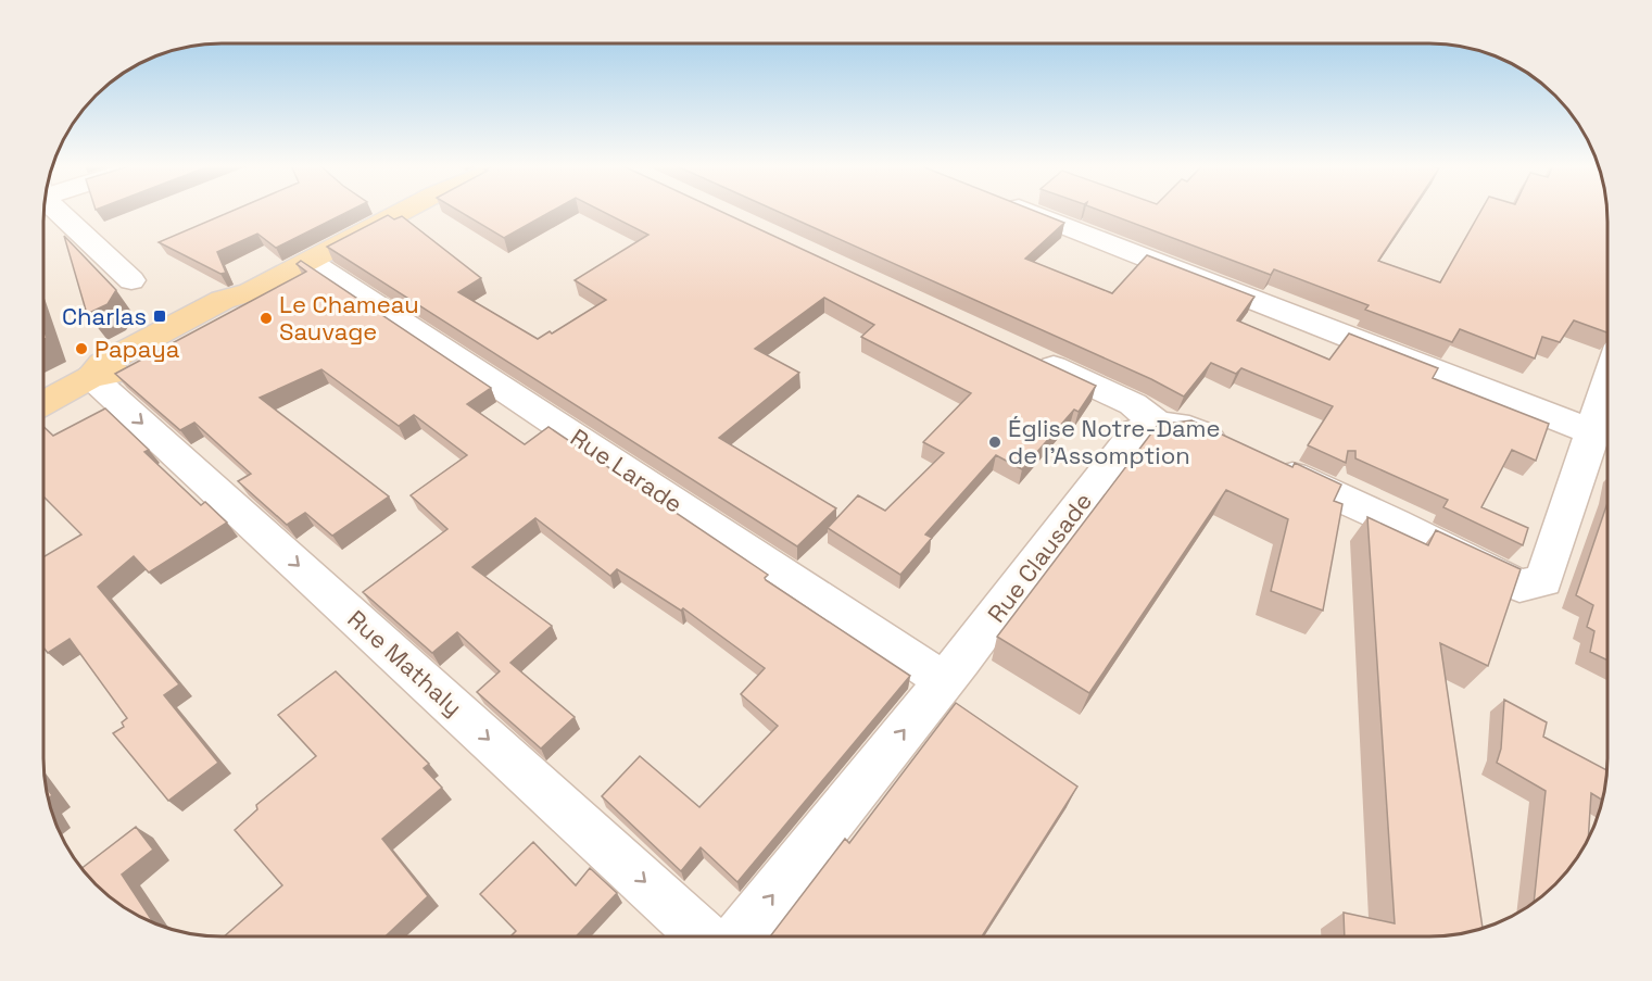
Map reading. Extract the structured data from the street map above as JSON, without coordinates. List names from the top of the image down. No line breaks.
{"streets":{"street":["Rue Larade","Rue Clausade","Rue Mathaly"]},"crossings":[["Rue Larade","Rue Clausade"]],"one_way":["Rue Clausade","Rue Mathaly"],"places":{"transit":["Charlas"],"other":["Le Chameau Sauvage","Papaya","Église Notre-Dame de l'Assomption"]}}
